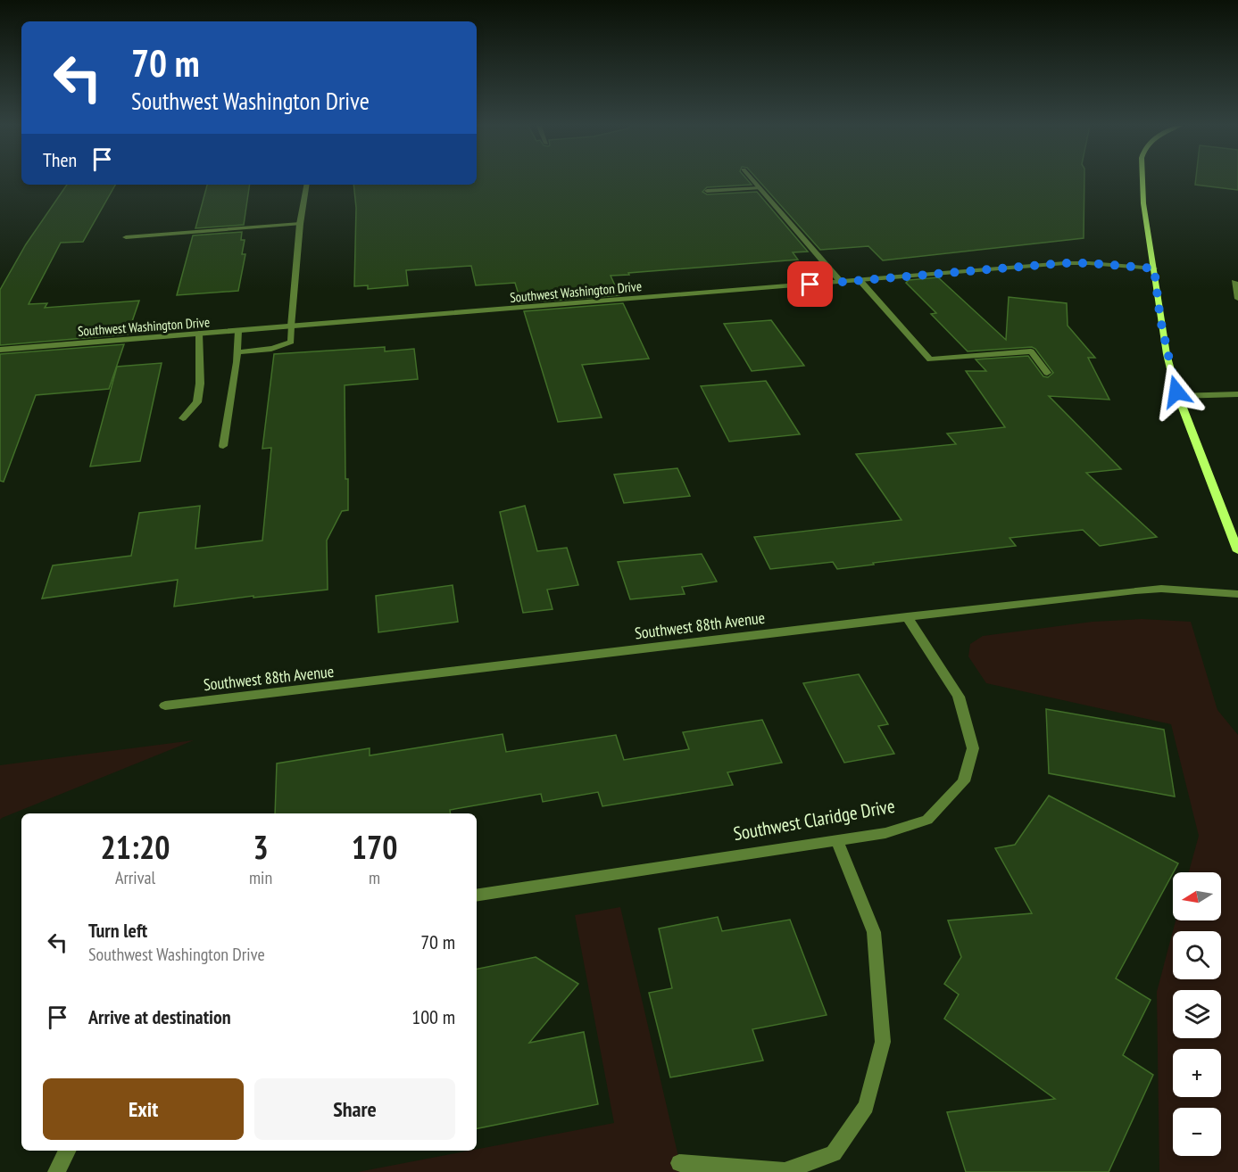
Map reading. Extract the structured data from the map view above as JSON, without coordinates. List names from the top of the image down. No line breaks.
{"streets":{"street":["Southwest Washington Drive","Southwest 88th Avenue","Southwest Claridge Drive"]},"crossings":[["Southwest 88th Avenue","Southwest Claridge Drive"]],"north":"left","page":{"turn":["70 m","Southwest Washington Drive"],"then":"Then","eta":["21:20","Arrival","3","min","170","m"],"map_buttons":["+","−"],"list":[{"name":"Turn left","note":"Southwest Washington Drive","value":"70 m"},{"name":"Arrive at destination","value":"100 m"}],"buttons":["Exit","Share"]}}
